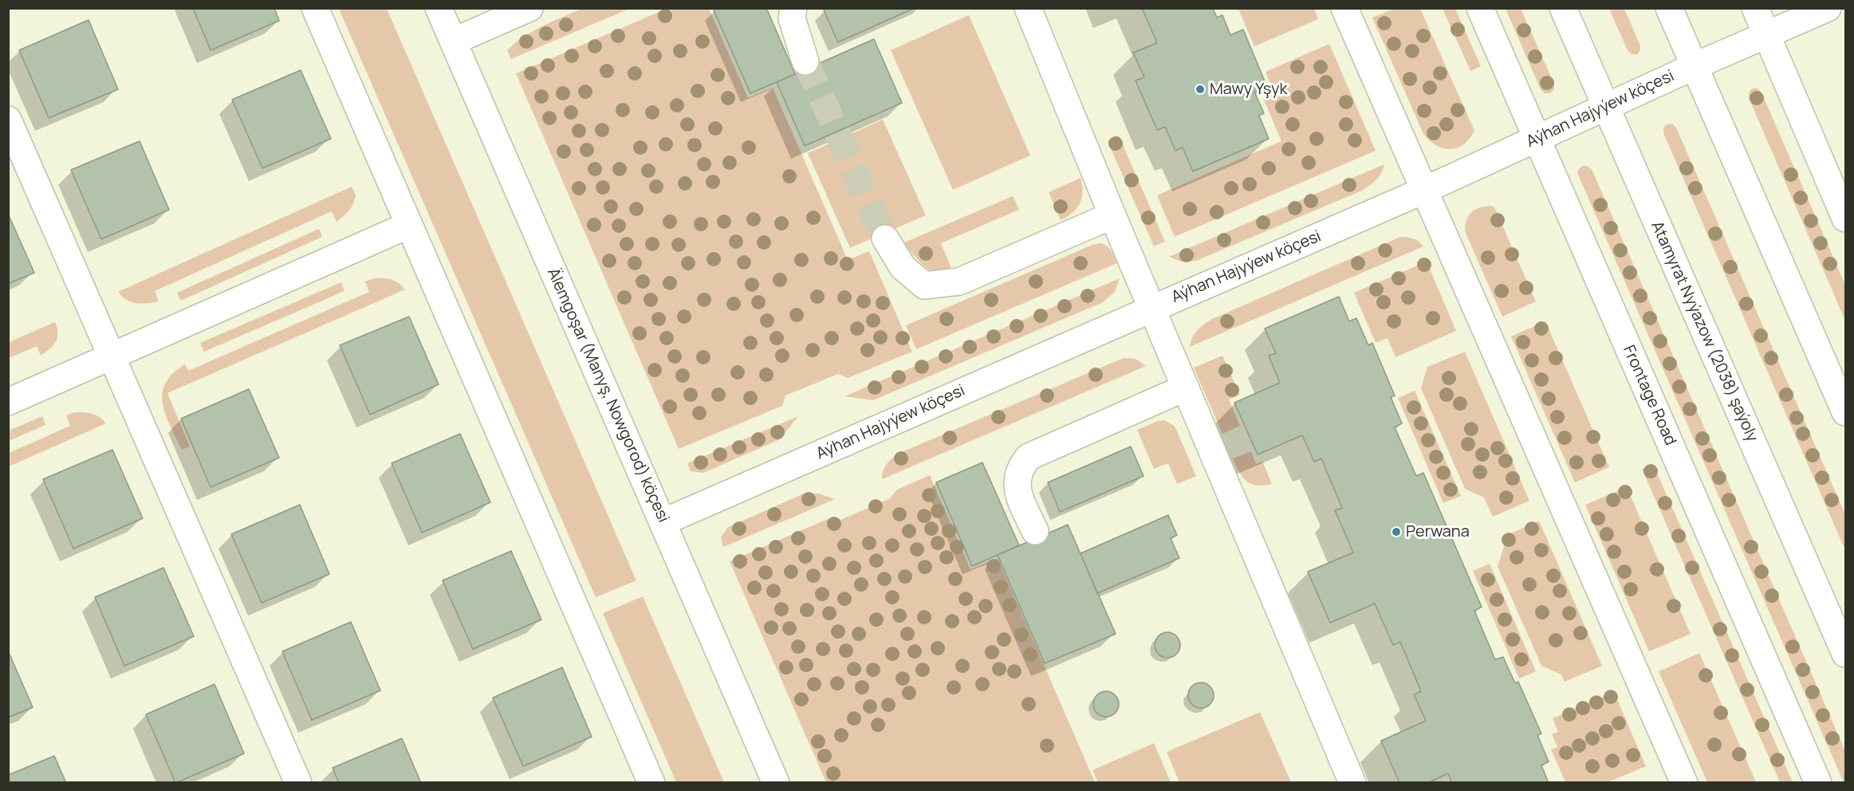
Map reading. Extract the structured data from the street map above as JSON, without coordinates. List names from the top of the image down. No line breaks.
{"streets":{"street":["Aýhan Hajyýew köçesi","Atamyrat Nyýazow (2038) şaýoly","Älemgoşar (Manyş, Nowgorod) köçesi","Frontage Road"]},"crossings":[["Aýhan Hajyýew köçesi","Atamyrat Nyýazow (2038) şaýoly"],["Aýhan Hajyýew köçesi","Älemgoşar (Manyş, Nowgorod) köçesi"],["Aýhan Hajyýew köçesi","Frontage Road"]],"places":["Mawy Yşyk","Perwana"]}
